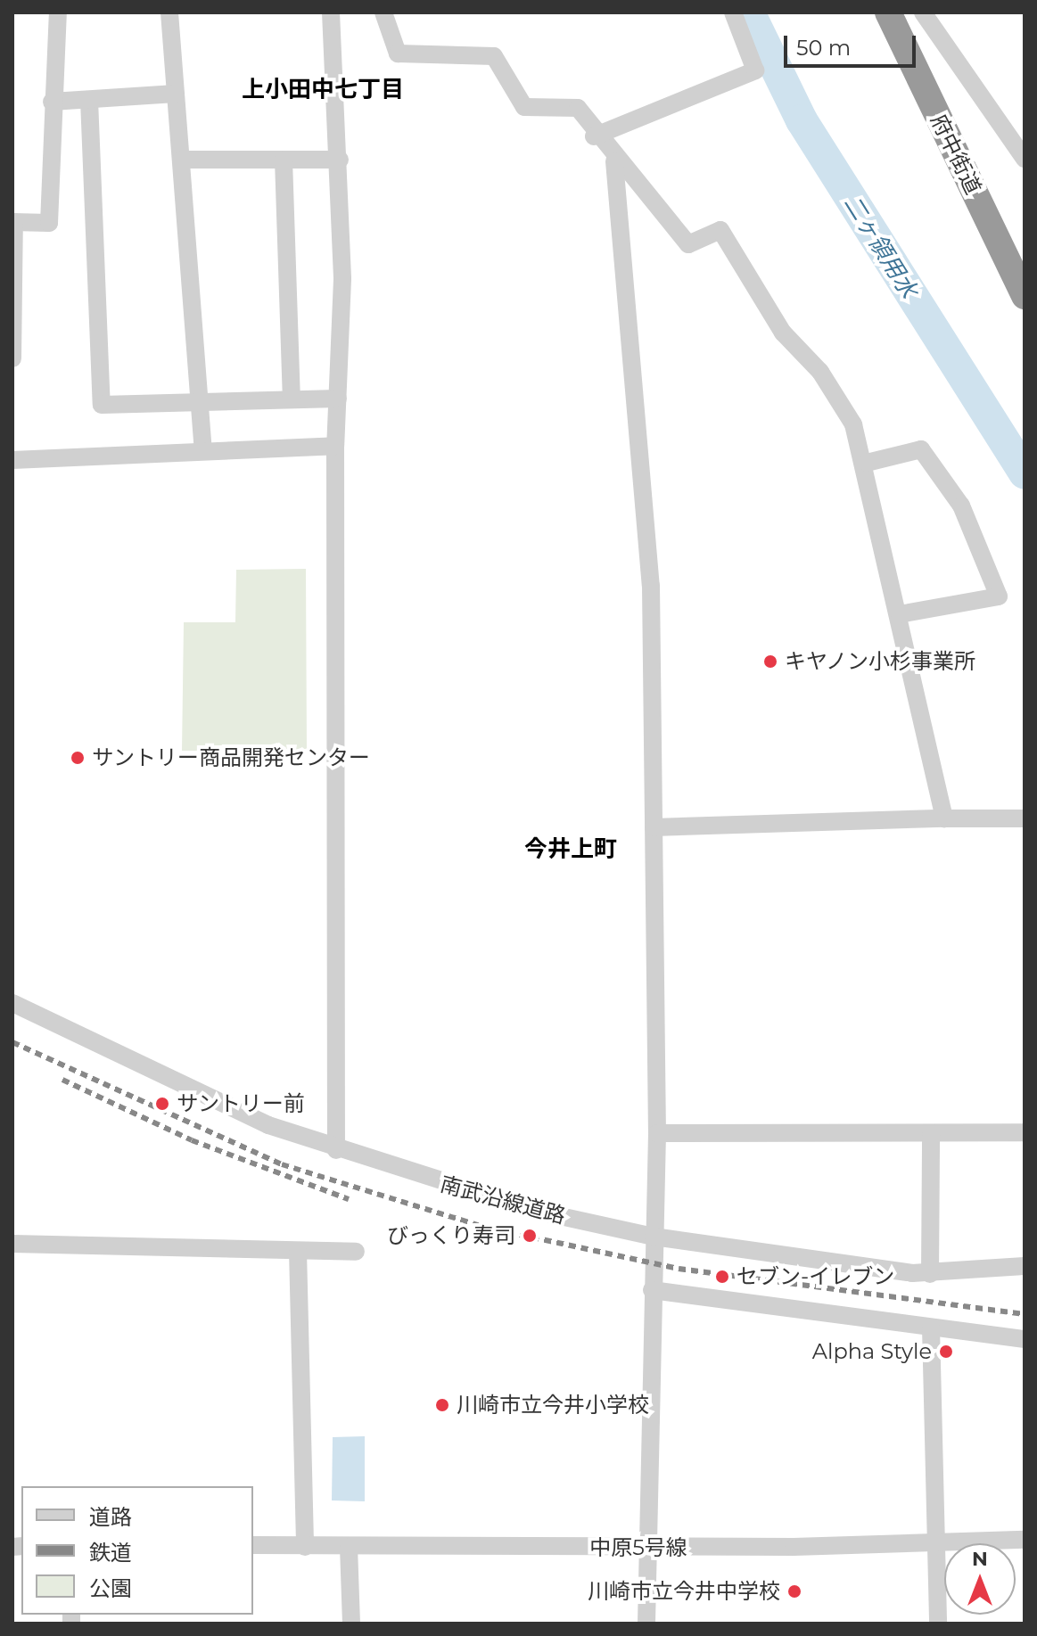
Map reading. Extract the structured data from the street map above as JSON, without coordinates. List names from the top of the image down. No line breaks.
{"streets":{"highway":["府中街道"],"street":["南武沿線道路","中原5号線"]},"districts":["上小田中七丁目","今井上町"],"water":["二ヶ領用水"],"places":["キヤノン小杉事業所","サントリー商品開発センター","サントリー前","びっくり寿司","セブン-イレブン","Alpha Style","川崎市立今井小学校","川崎市立今井中学校"],"legend":["道路","鉄道","公園"],"scale_bar":"50 m","north":"top"}
